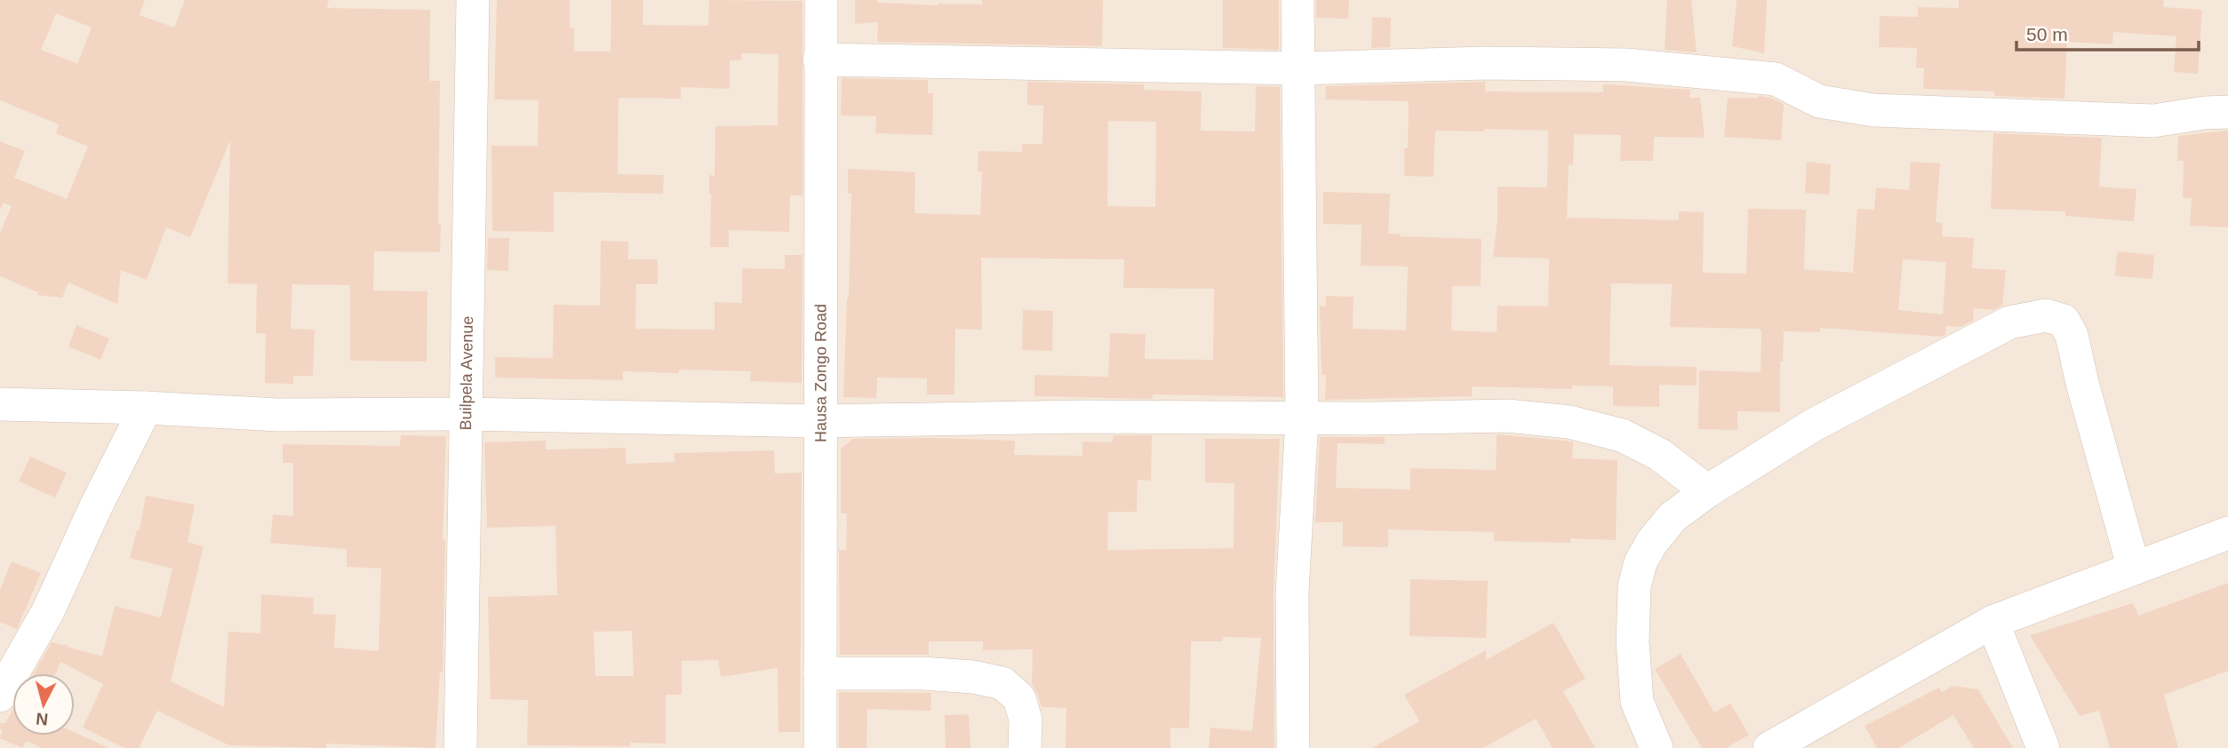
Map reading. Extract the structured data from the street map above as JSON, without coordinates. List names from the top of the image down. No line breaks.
{"streets":{"street":["Builpela Avenue","Hausa Zongo Road"]},"scale_bar":"50 m","north":"bottom"}
